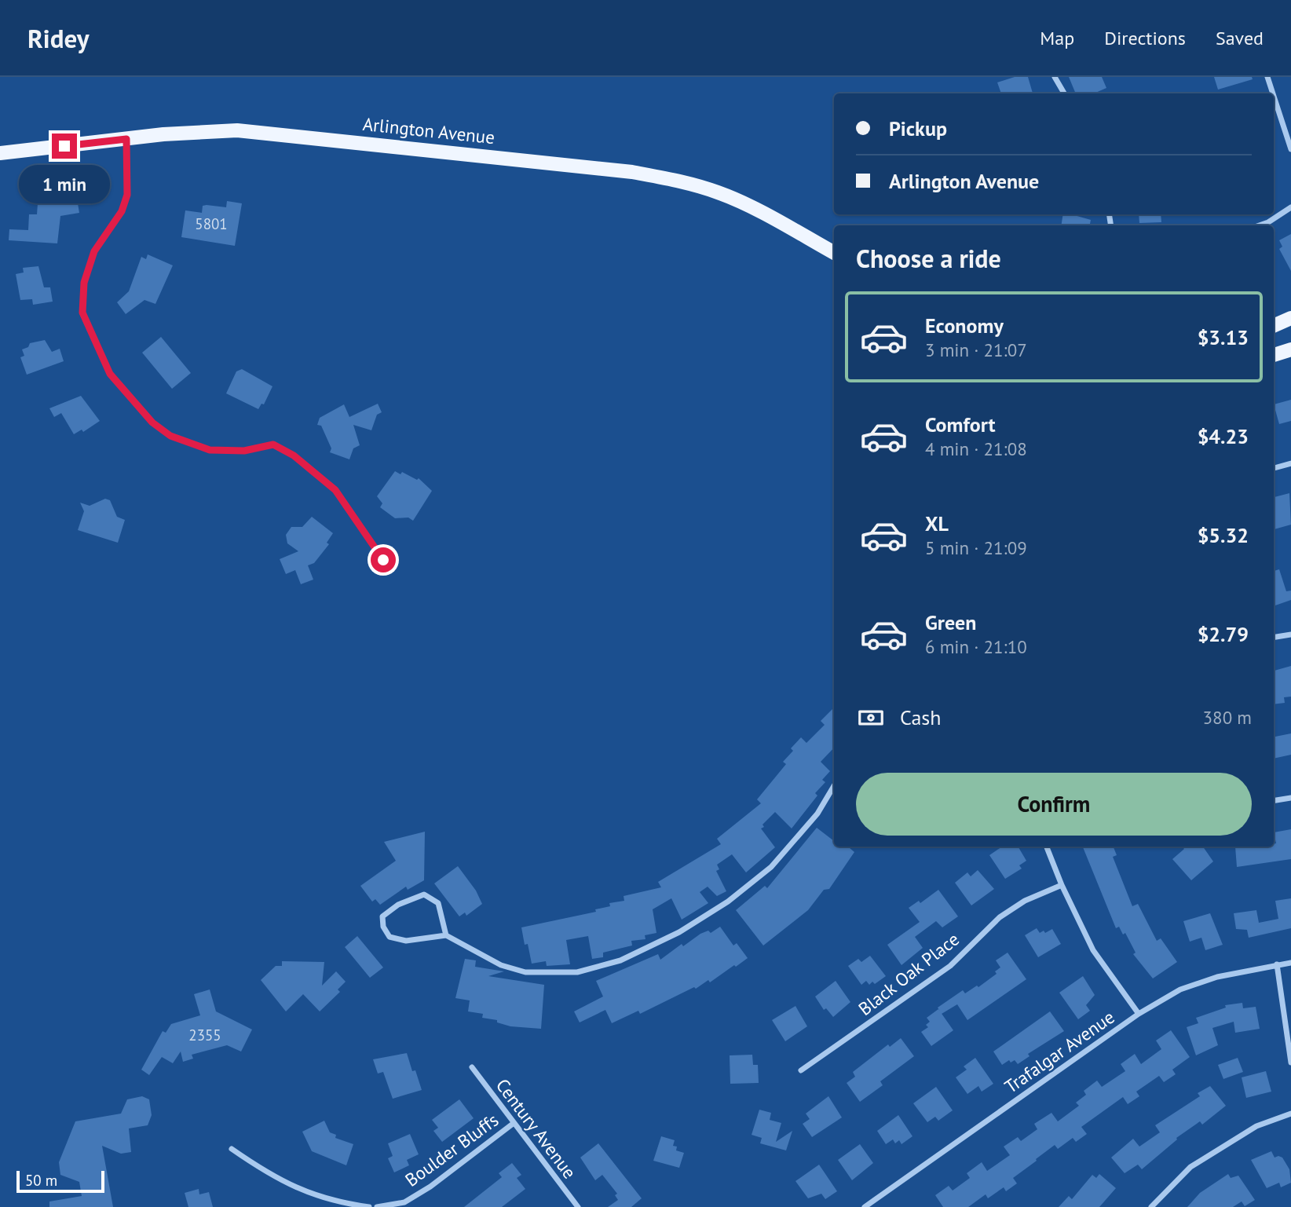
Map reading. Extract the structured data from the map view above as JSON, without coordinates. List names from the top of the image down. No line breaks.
{"streets":{"main road":["Arlington Avenue"],"street":["Black Oak Place","Trafalgar Avenue","Century Avenue","Boulder Bluffs"]},"crossings":[["Century Avenue","Boulder Bluffs"]],"house_numbers":["5801","2355"],"scale_bar":"50 m","page":{"header":"Ridey","nav":["Map","Directions","Saved"],"banner":["Pickup","Arlington Avenue"],"bubble":"1 min","heading":"Choose a ride","list":[{"name":"Economy","note":"3 min · 21:07","value":"$3.13"},{"name":"Comfort","note":"4 min · 21:08","value":"$4.23"},{"name":"XL","note":"5 min · 21:09","value":"$5.32"},{"name":"Green","note":"6 min · 21:10","value":"$2.79"}],"pay":["Cash","380 m"],"buttons":"Confirm","scale":"50 m"}}
